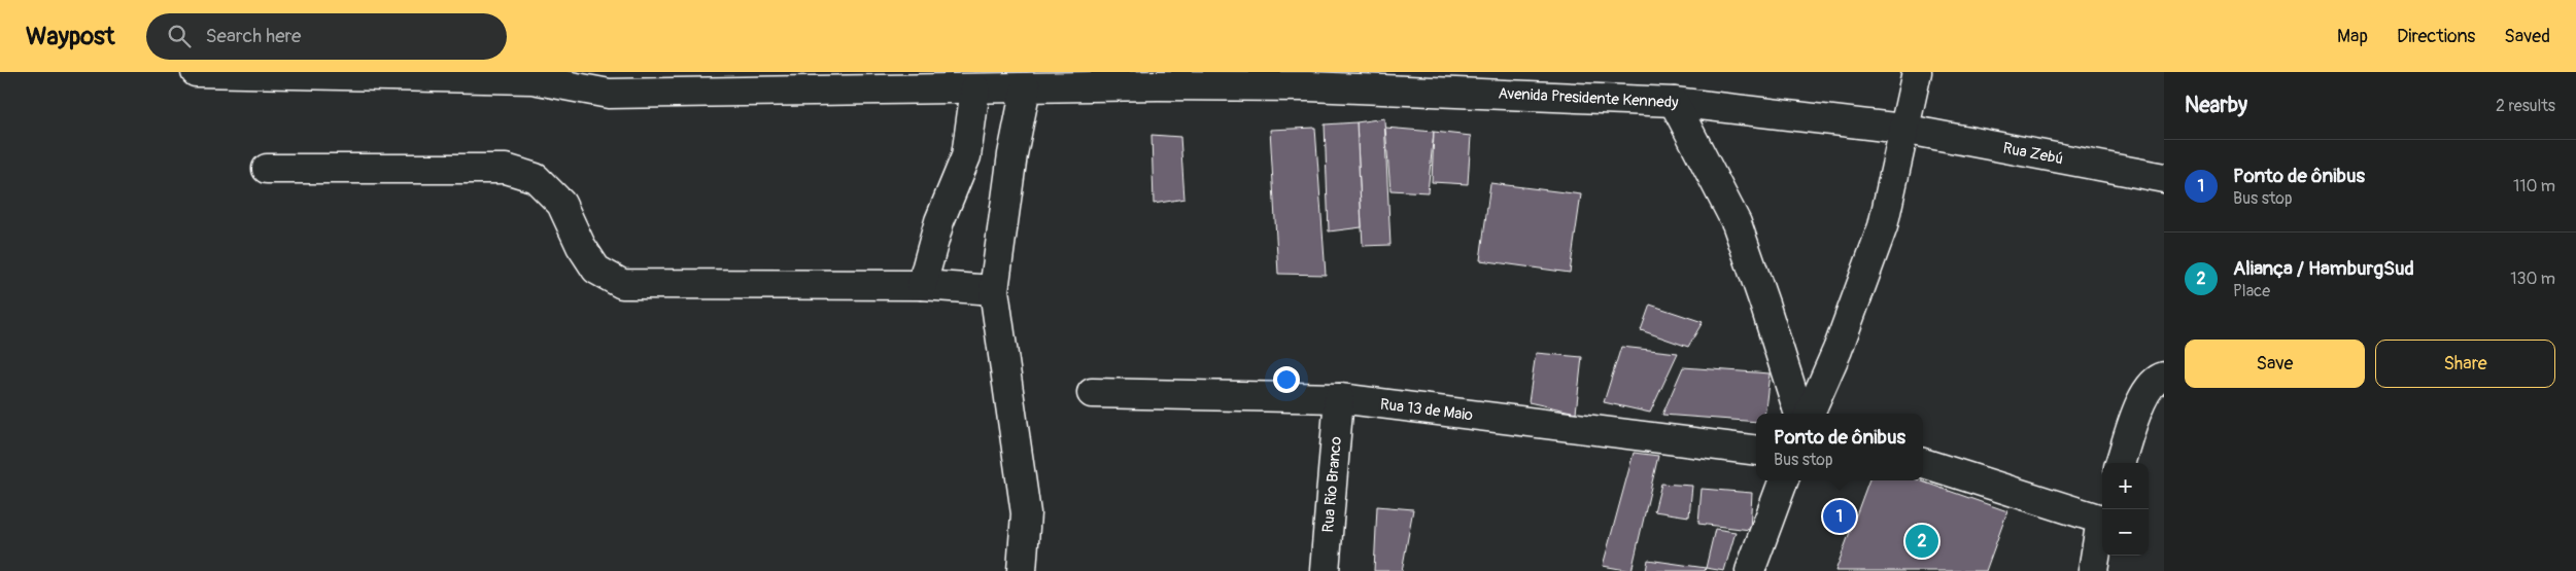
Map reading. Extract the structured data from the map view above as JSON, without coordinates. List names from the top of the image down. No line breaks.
{"streets":{"street":["Avenida Presidente Kennedy","Rua Zebú","Rua 13 de Maio","Rua Rio Branco"]},"crossings":[["Avenida Presidente Kennedy","Rua Zebú"],["Rua 13 de Maio","Rua Rio Branco"]],"page":{"header":"Waypost","search":"Search here","nav":["Map","Directions","Saved"],"heading":["Nearby","2 results"],"list":[{"mark":"1","name":"Ponto de ônibus","note":"Bus stop","value":"110 m"},{"mark":"2","name":"Aliança / HamburgSud","note":"Place","value":"130 m"}],"buttons":["Save","Share"],"popup":["Ponto de ônibus","Bus stop"],"map_buttons":["+","−"],"pins":["1","2"]}}
